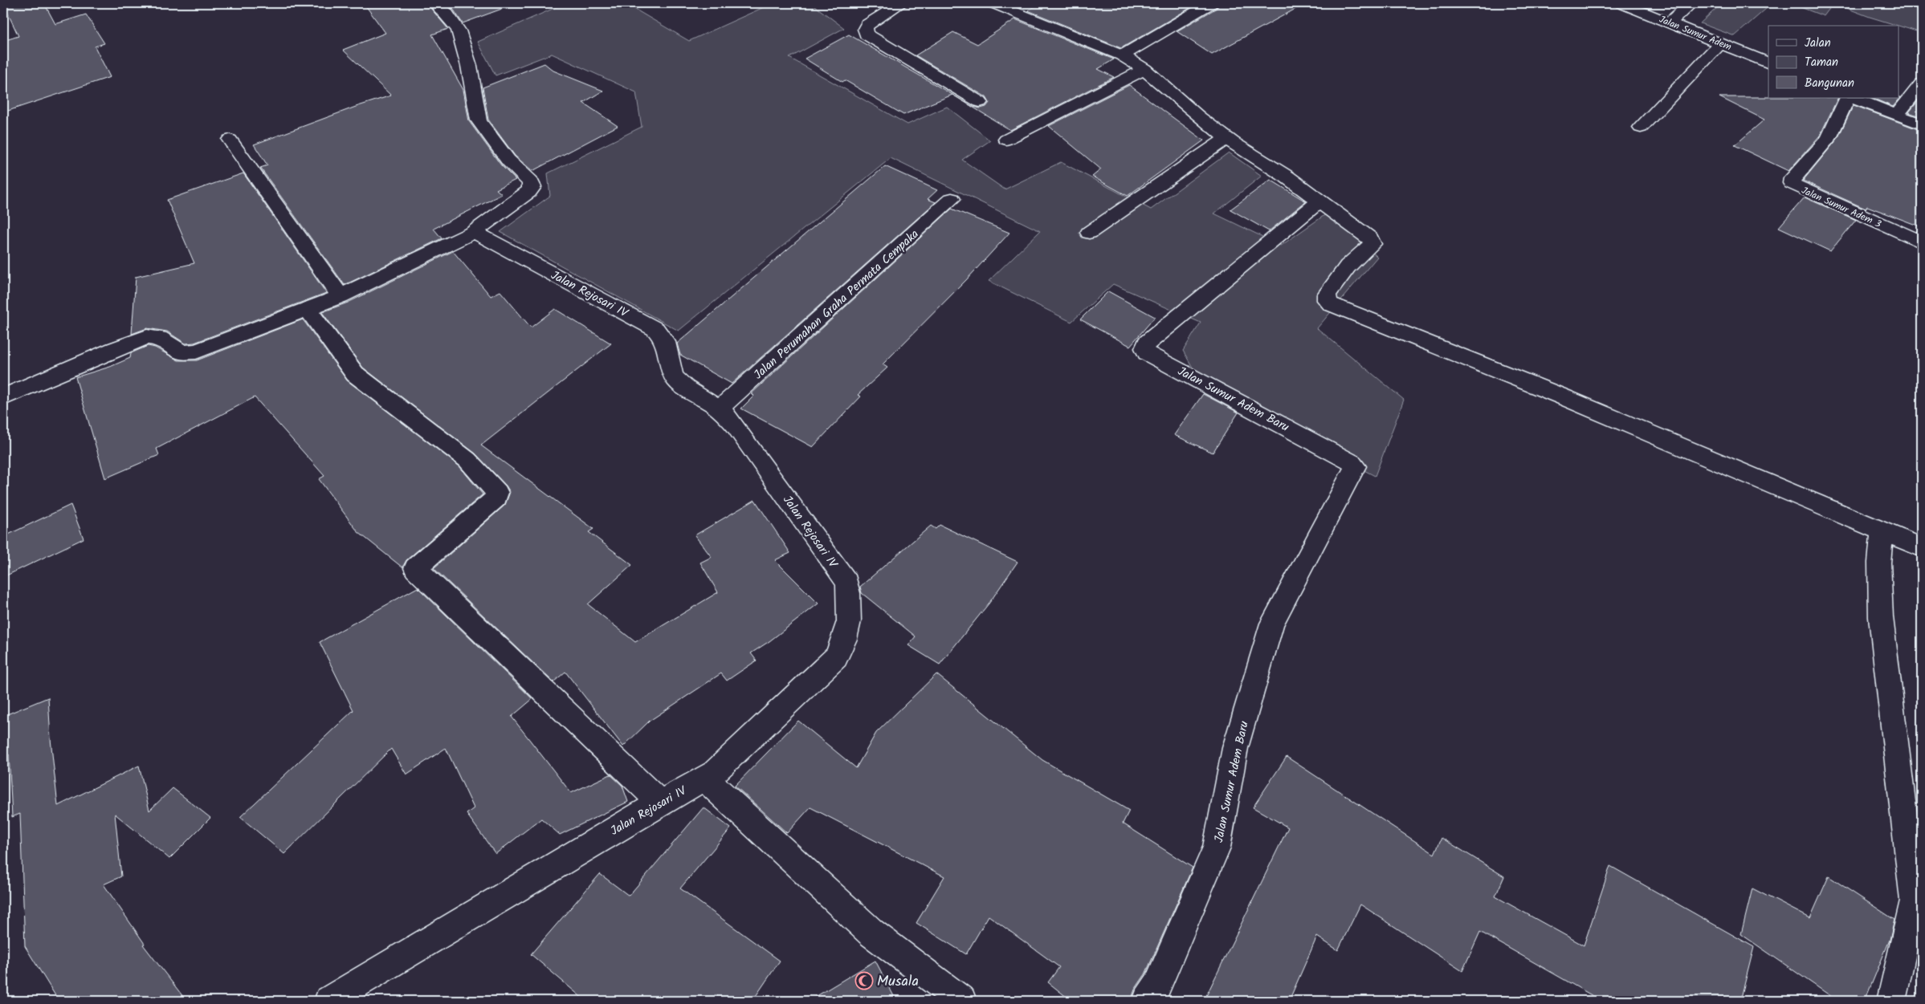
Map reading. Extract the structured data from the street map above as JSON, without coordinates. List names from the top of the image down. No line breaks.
{"streets":{"street":["Jalan Sumur Adem","Jalan Sumur Adem 3","Jalan Rejosari IV","Jalan Perumahan Graha Permata Cempaka","Jalan Sumur Adem Baru"]},"crossings":[["Jalan Rejosari IV","Jalan Perumahan Graha Permata Cempaka"]],"places":{"mosque":["Musala"]},"legend":["Jalan","Taman","Bangunan"]}
